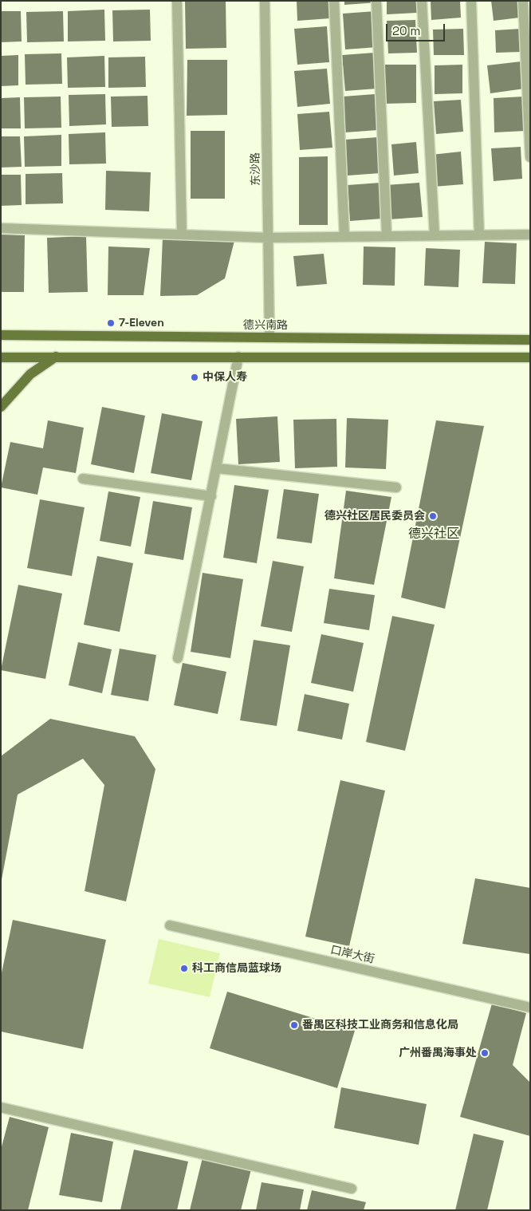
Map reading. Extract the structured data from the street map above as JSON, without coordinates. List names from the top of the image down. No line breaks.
{"streets":{"main road":["德兴南路"],"street":["东沙路","口岸大街"]},"crossings":[["东沙路","德兴南路"]],"districts":["德兴社区"],"places":["7-Eleven","中保人寿","德兴社区居民委员会","科工商信局蓝球场","番禺区科技工业商务和信息化局","广州番禺海事处"],"scale_bar":"20 m"}
